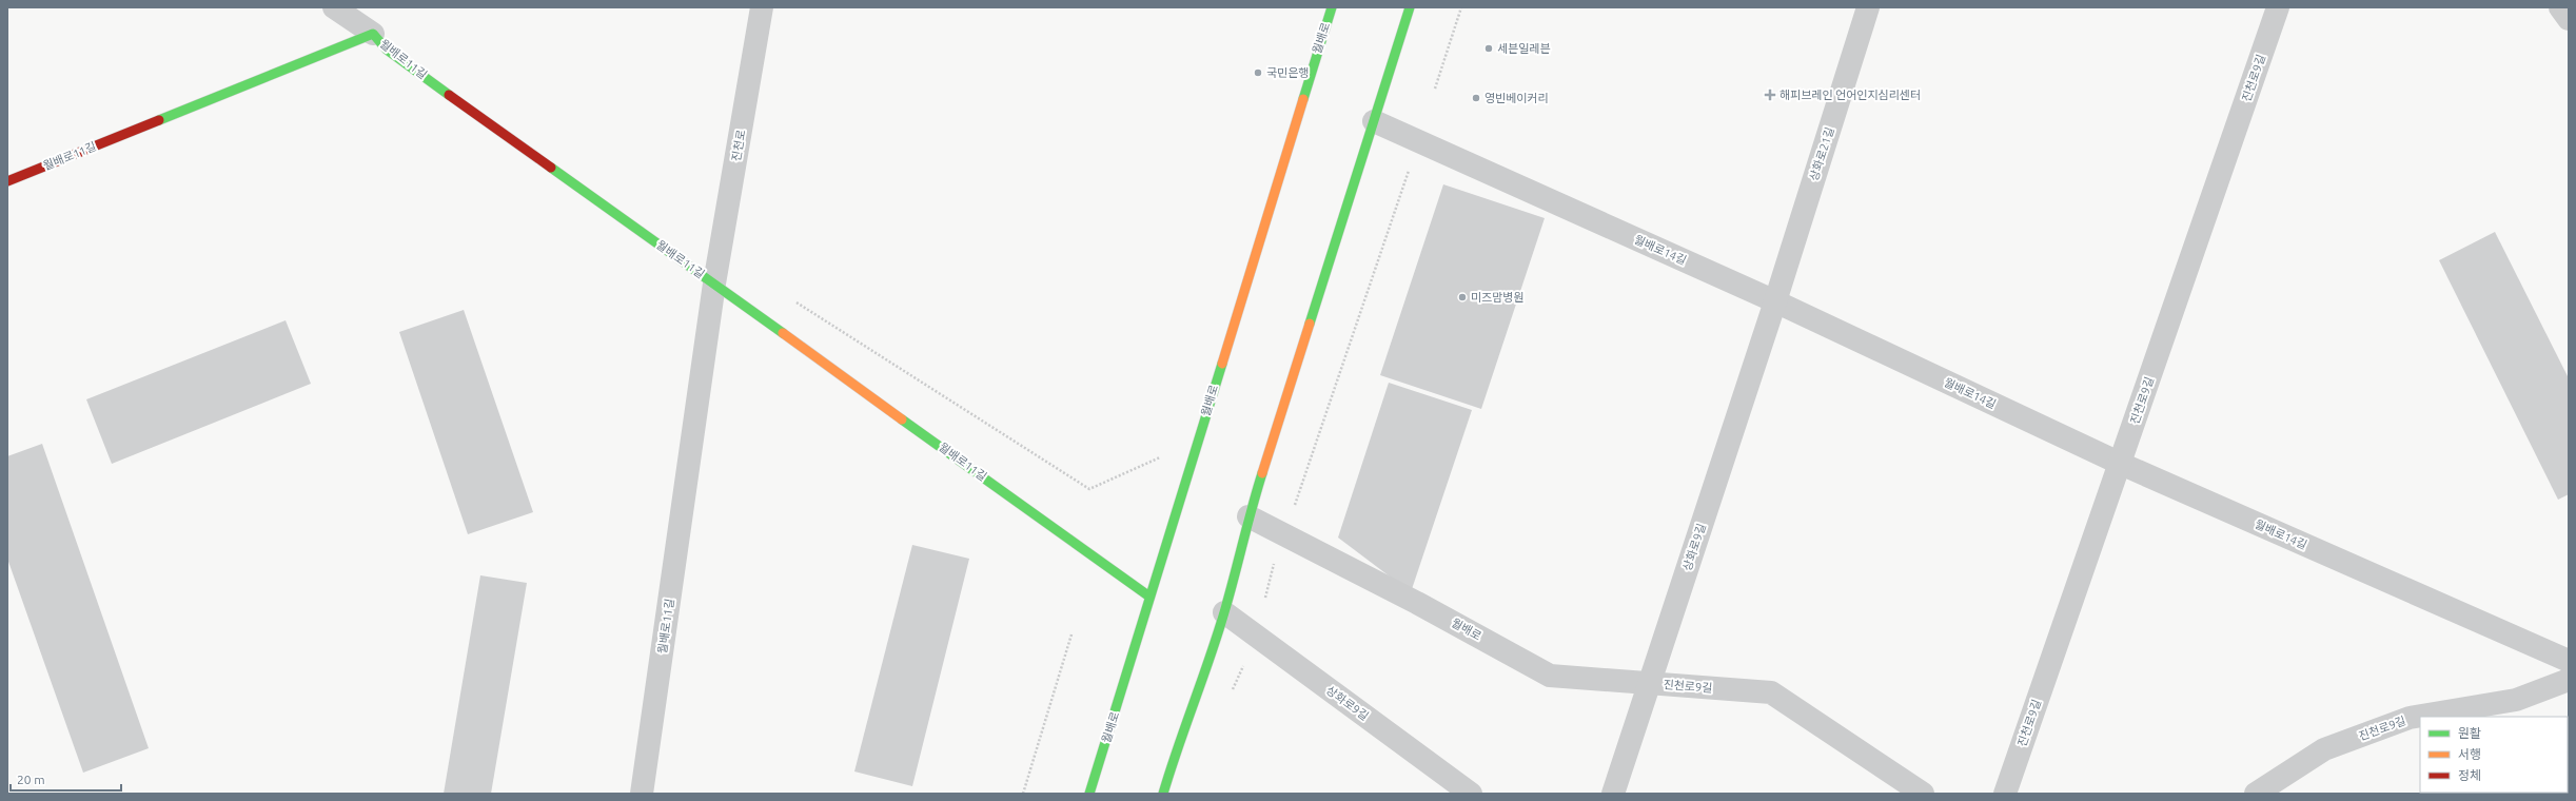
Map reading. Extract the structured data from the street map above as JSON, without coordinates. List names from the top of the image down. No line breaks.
{"streets":{"main road":["월배로","월배로11길"],"street":["진천로9길","진천로","상화로21길","월배로14길","상화로9길"]},"crossings":[["월배로","월배로11길"],["월배로","진천로9길"],["월배로","상화로9길"],["월배로11길","진천로"],["진천로9길","월배로14길"],["진천로9길","상화로9길"],["상화로21길","월배로14길"],["상화로21길","상화로9길"],["월배로14길","상화로9길"]],"places":{"other":["세븐일레븐","국민은행","영빈베이커리","미즈맘병원"],"health":["해피브레인 언어인지심리센터"]},"legend":["원활","서행","정체"],"scale_bar":"20 m"}
